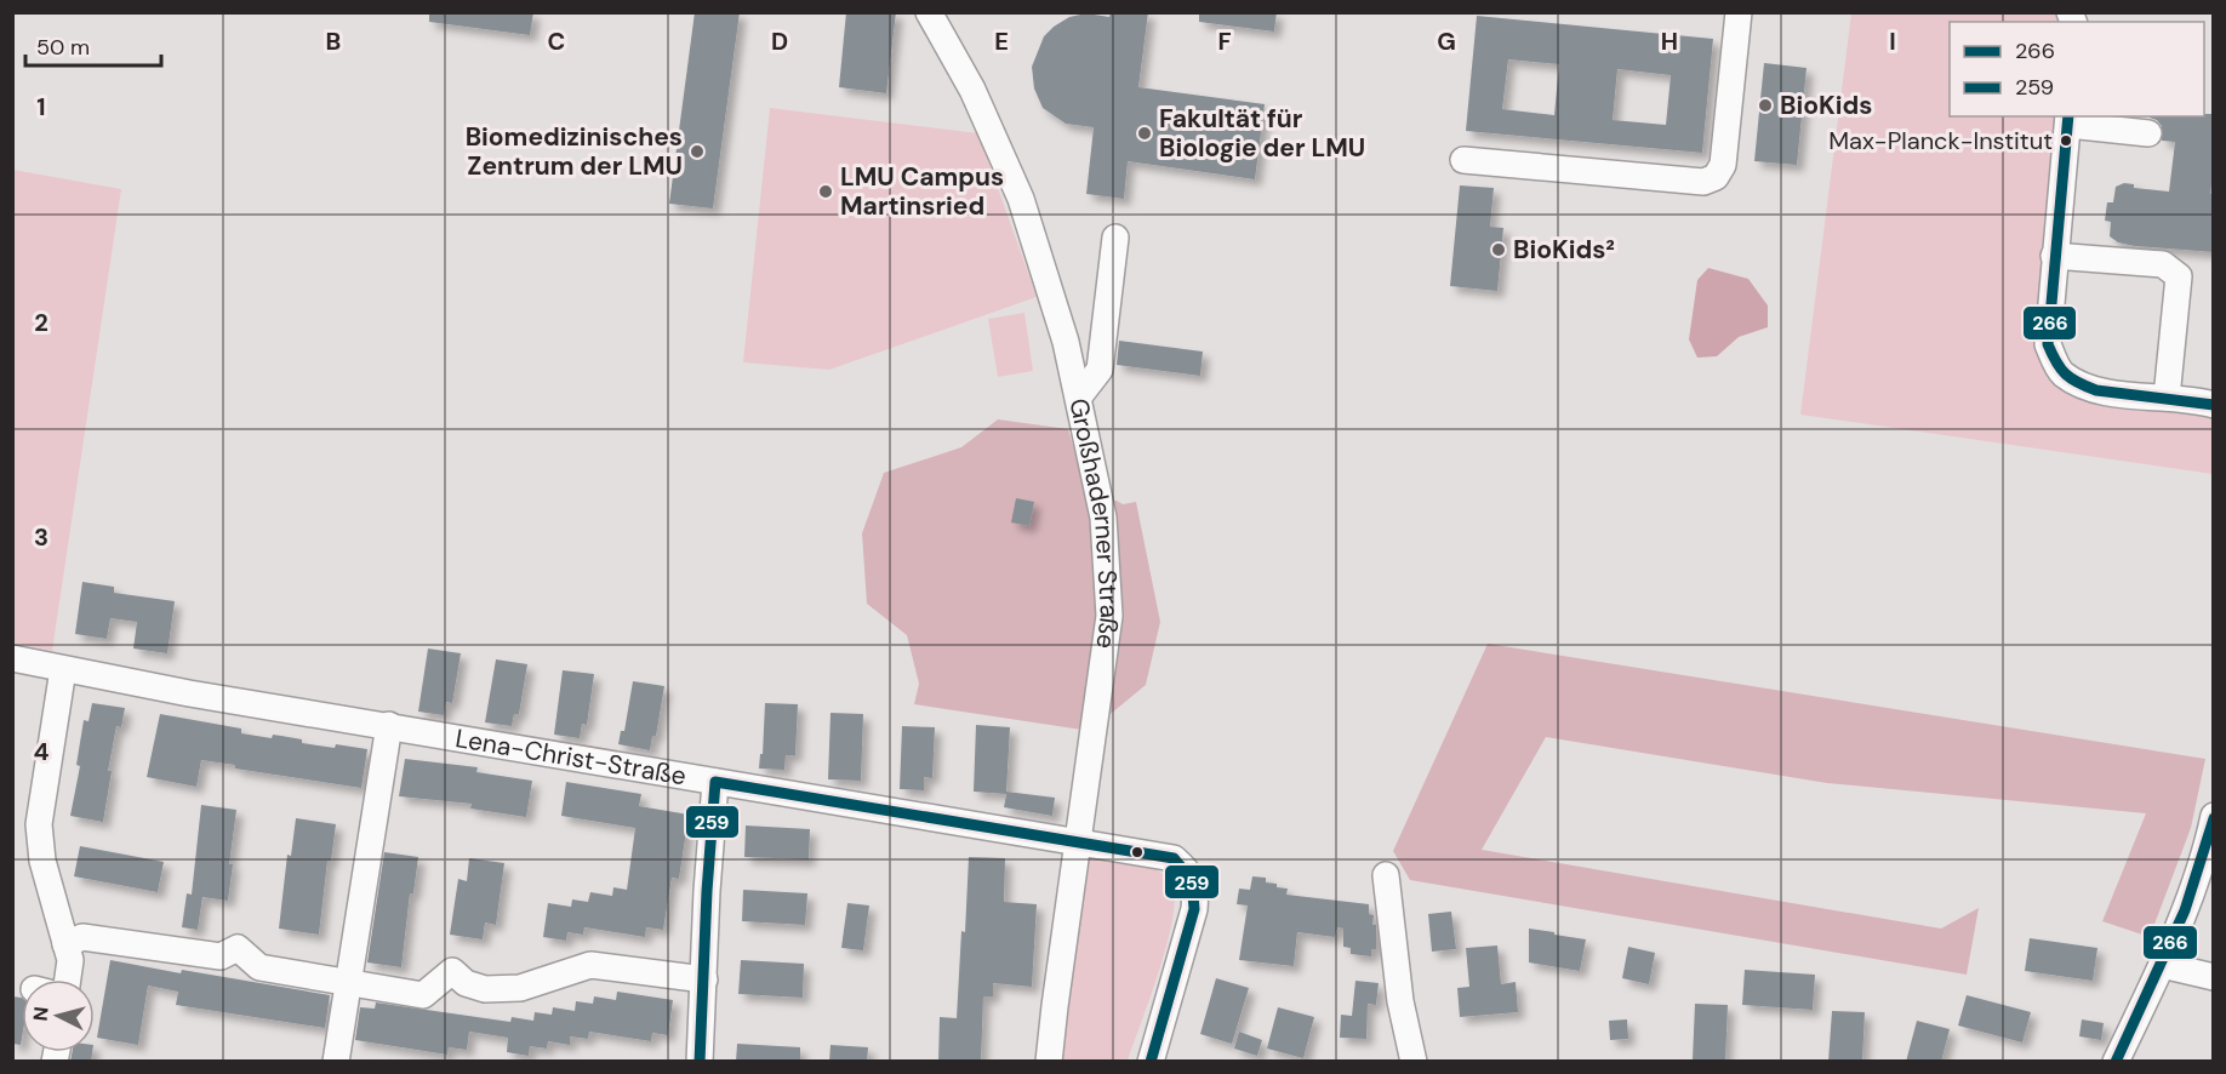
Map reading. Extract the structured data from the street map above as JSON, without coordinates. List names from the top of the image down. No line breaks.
{"streets":{"street":["Großhaderner Straße","Lena-Christ-Straße"]},"crossings":[["Großhaderner Straße","Lena-Christ-Straße"]],"places":["BioKids","Fakultät für Biologie der LMU","Max-Planck-Institut","Biomedizinisches Zentrum der LMU","LMU Campus Martinsried","BioKids²"],"lines":["transit line 266","transit line 259"],"legend":["266","259"],"scale_bar":"50 m","north":"left","grid":{"columns":["B","C","D","E","F","G","H","I"],"rows":["1","2","3","4"]}}
